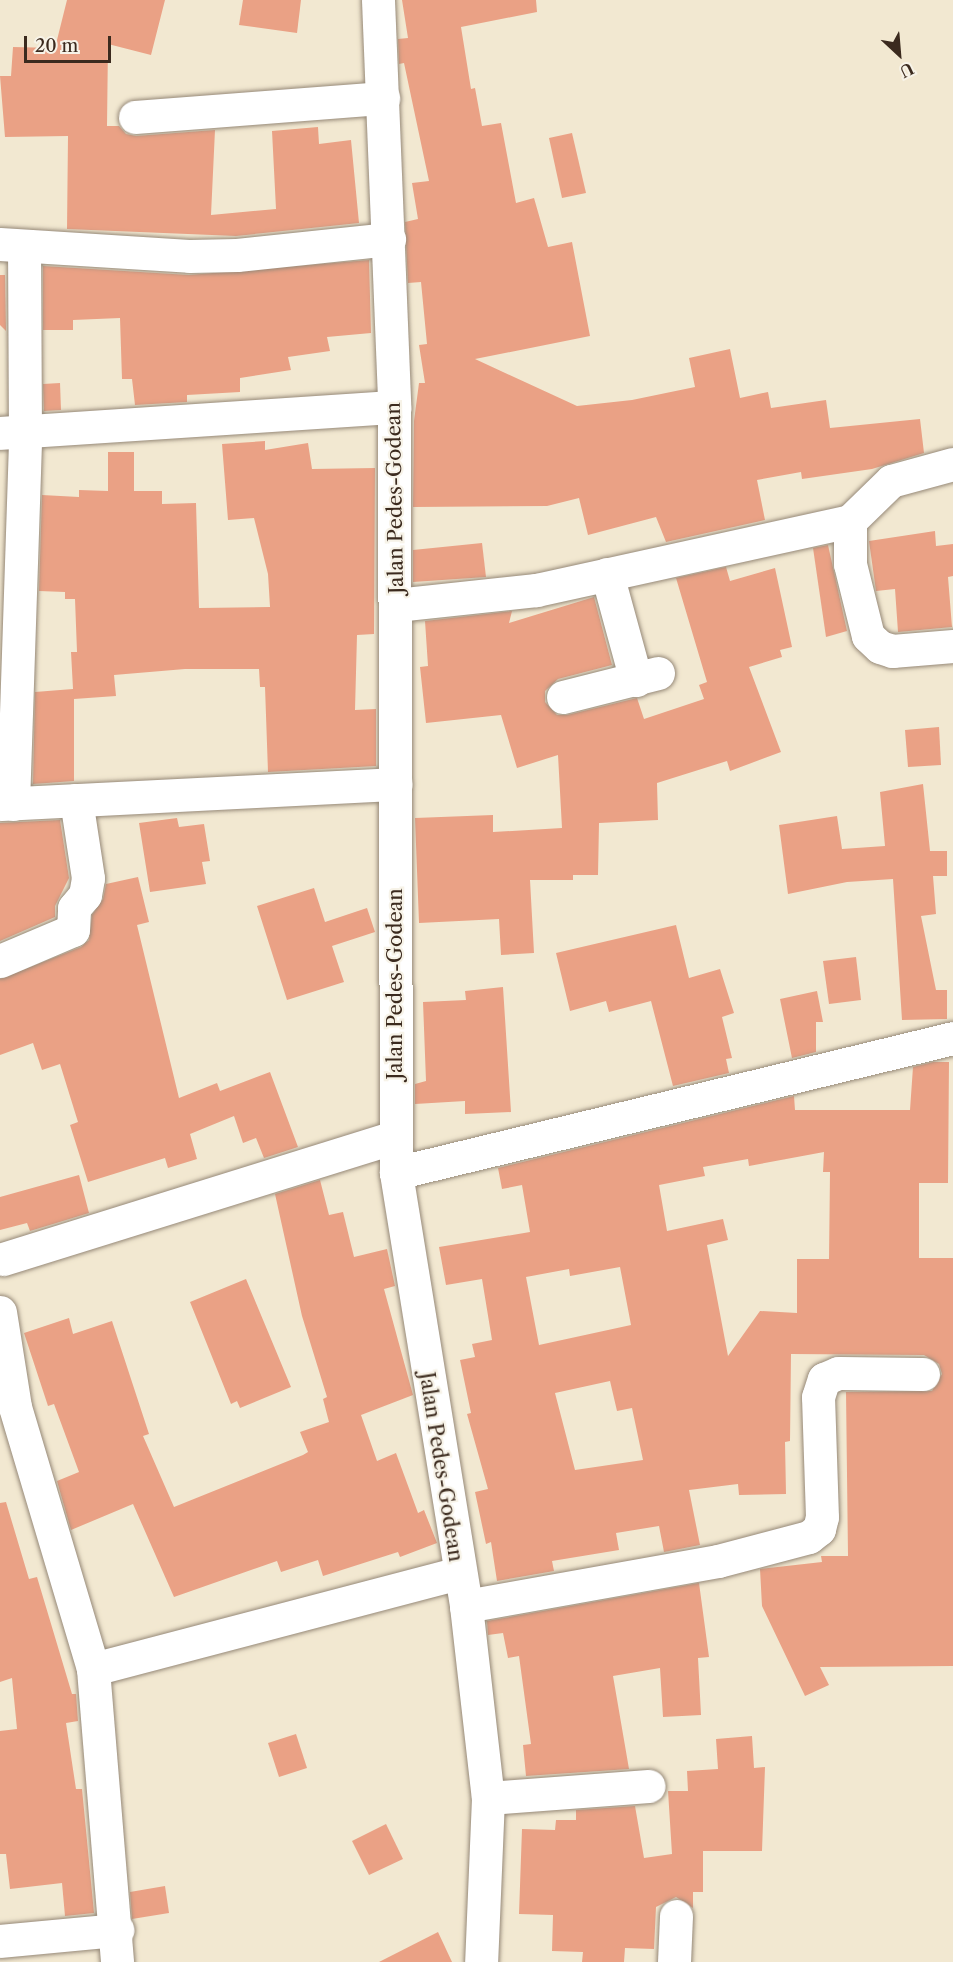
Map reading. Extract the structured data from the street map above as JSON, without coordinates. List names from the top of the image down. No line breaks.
{"streets":{"street":["Jalan Pedes-Godean"]},"scale_bar":"20 m","north":"bottom right"}
